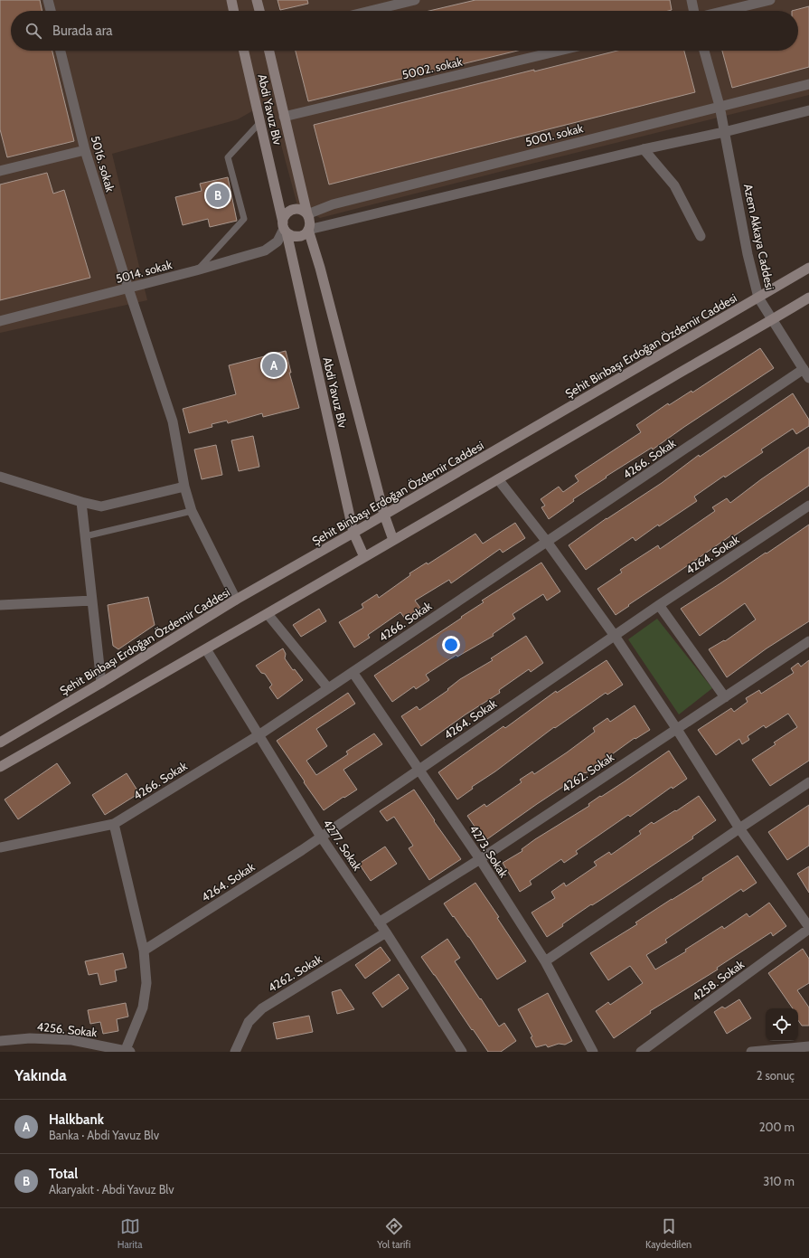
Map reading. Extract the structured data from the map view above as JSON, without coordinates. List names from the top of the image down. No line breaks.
{"streets":{"main road":["Abdi Yavuz Blv","Şehit Binbaşı Erdoğan Özdemir Caddesi"],"street":["5002. sokak","5001. sokak","5016. sokak","Azem Akkaya Caddesi","5014. sokak","4266. Sokak","4264. Sokak","4262. Sokak","4277. Sokak","4273. Sokak","4258. Sokak","4256. Sokak"]},"crossings":[["5002. sokak","Abdi Yavuz Blv"],["Abdi Yavuz Blv","5001. sokak"],["Abdi Yavuz Blv","5014. sokak"],["Abdi Yavuz Blv","Şehit Binbaşı Erdoğan Özdemir Caddesi"],["5001. sokak","Azem Akkaya Caddesi"],["5001. sokak","5014. sokak"],["5016. sokak","5014. sokak"],["5016. sokak","Şehit Binbaşı Erdoğan Özdemir Caddesi"],["Azem Akkaya Caddesi","Şehit Binbaşı Erdoğan Özdemir Caddesi"],["Azem Akkaya Caddesi","4266. Sokak"],["4266. Sokak","4277. Sokak"],["4266. Sokak","4273. Sokak"],["4264. Sokak","4277. Sokak"],["4264. Sokak","4273. Sokak"],["4262. Sokak","4277. Sokak"],["4262. Sokak","4273. Sokak"]],"page":{"search":"Burada ara","pins":["B","A"],"heading":["Yakında","2 sonuç"],"list":[{"mark":"A","name":"Halkbank","note":"Banka · Abdi Yavuz Blv","value":"200 m"},{"mark":"B","name":"Total","note":"Akaryakıt · Abdi Yavuz Blv","value":"310 m"}],"nav":["Harita","Yol tarifi","Kaydedilen"]}}
